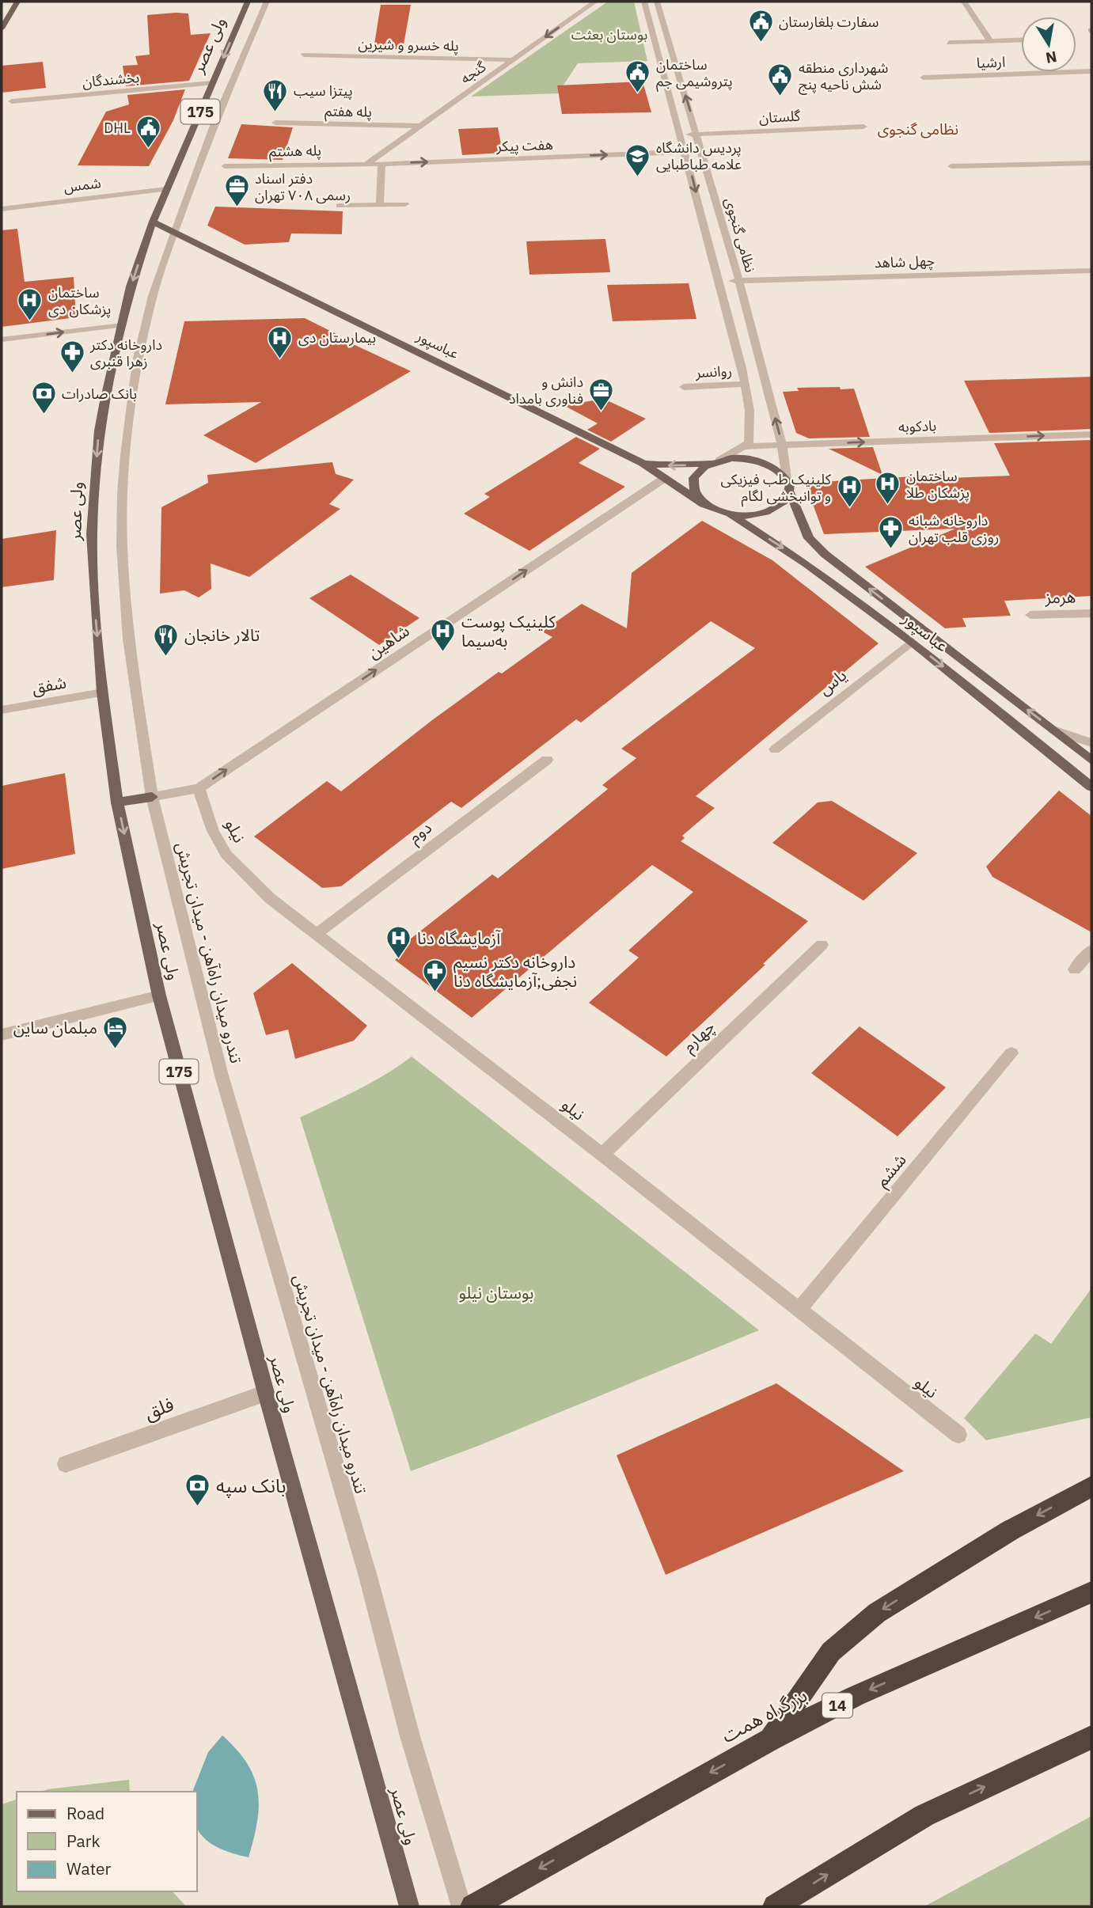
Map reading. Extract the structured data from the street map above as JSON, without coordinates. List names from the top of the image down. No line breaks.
{"streets":{"highway":["14","بزرگراه همت"],"main road":["ولی عصر","175","عباسپور"],"street":["پله خسرو و شیرین","ارشیا","گنجه","بخشندگان","پله هفتم","گلستان","هفت پیکر","پله هشتم","شمس","نظامی گنجوی","چهل شاهد","روانسر","بادکوبه","هرمز","شاهین","یاس","شفق","نیلو","دوم","تندرو میدان راه‌آهن - میدان تجریش","چهارم","ششم","فلق"]},"crossings":[["ولی عصر","بخشندگان"],["ولی عصر","شمس"],["ولی عصر","عباسپور"],["ولی عصر","شفق"],["ولی عصر","فلق"],["پله خسرو و شیرین","گنجه"],["گنجه","پله هفتم"],["گنجه","هفت پیکر"],["گنجه","پله هشتم"],["گلستان","نظامی گنجوی"],["هفت پیکر","پله هشتم"],["هفت پیکر","نظامی گنجوی"],["نظامی گنجوی","چهل شاهد"],["نظامی گنجوی","عباسپور"],["نظامی گنجوی","روانسر"],["نظامی گنجوی","بادکوبه"],["عباسپور","شاهین"],["عباسپور","یاس"],["عباسپور","تندرو میدان راه‌آهن - میدان تجریش"],["شاهین","نیلو"],["شاهین","تندرو میدان راه‌آهن - میدان تجریش"],["نیلو","دوم"],["نیلو","چهارم"],["نیلو","ششم"]],"one_way":["ولی عصر","گنجه","هفت پیکر","بادکوبه","شاهین"],"districts":["نظامی گنجوی"],"parks":["بوستان بعثت","بوستان نیلو"],"places":{"public building":["سفارت بلغارستان","ساختمان پتروشیمی جم","شهرداری منطقه شش ناحیه پنج","DHL"],"restaurant":["پیتزا سیب","تالار خانجان"],"school or university":["پردیس دانشگاه علامه طباطبایی"],"office":["دفتر اسناد رسمی ۷۰۸ تهران","دانش و فناوری بامداد"],"hospital":["ساختمان پزشکان دی","بیمارستان دی","ساختمان پزشکان طلا","کلینیک طب فیزیکی و توانبخشی لگام","کلینیک پوست به‌سیما","آزمایشگاه دنا"],"pharmacy":["داروخانه دکتر زهرا قنبری","داروخانه شبانه روزی قلب تهران","داروخانه دکتر نسیم نجفی;آزمایشگاه دنا"],"bank":["بانک صادرات","بانک سپه"],"hotel":["مبلمان ساین"]},"legend":["Road","Park","Water"],"north":"bottom"}
